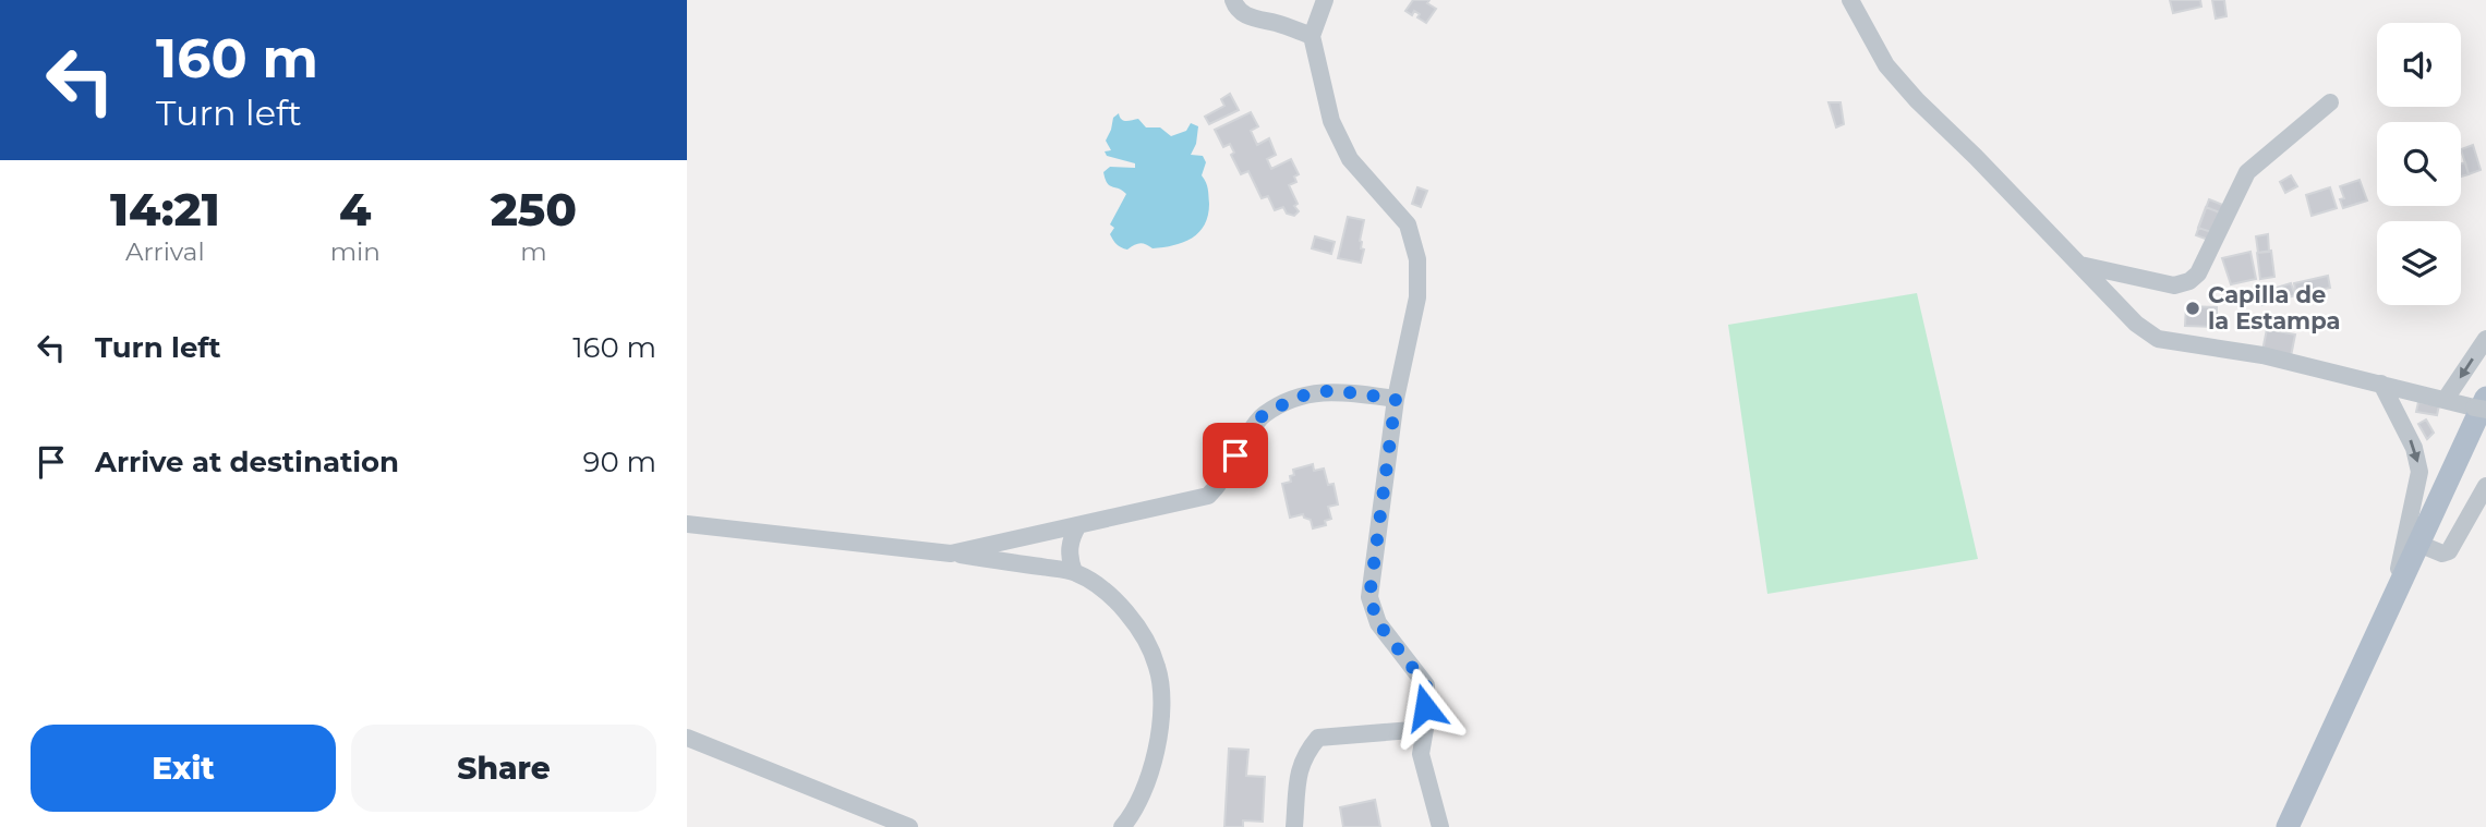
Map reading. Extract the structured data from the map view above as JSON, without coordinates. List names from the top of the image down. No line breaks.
{"places":["Capilla de la Estampa"],"page":{"turn":["160 m","Turn left"],"eta":["14:21","Arrival","4","min","250","m"],"list":[{"name":"Turn left","value":"160 m"},{"name":"Arrive at destination","value":"90 m"}],"buttons":["Exit","Share"]}}
